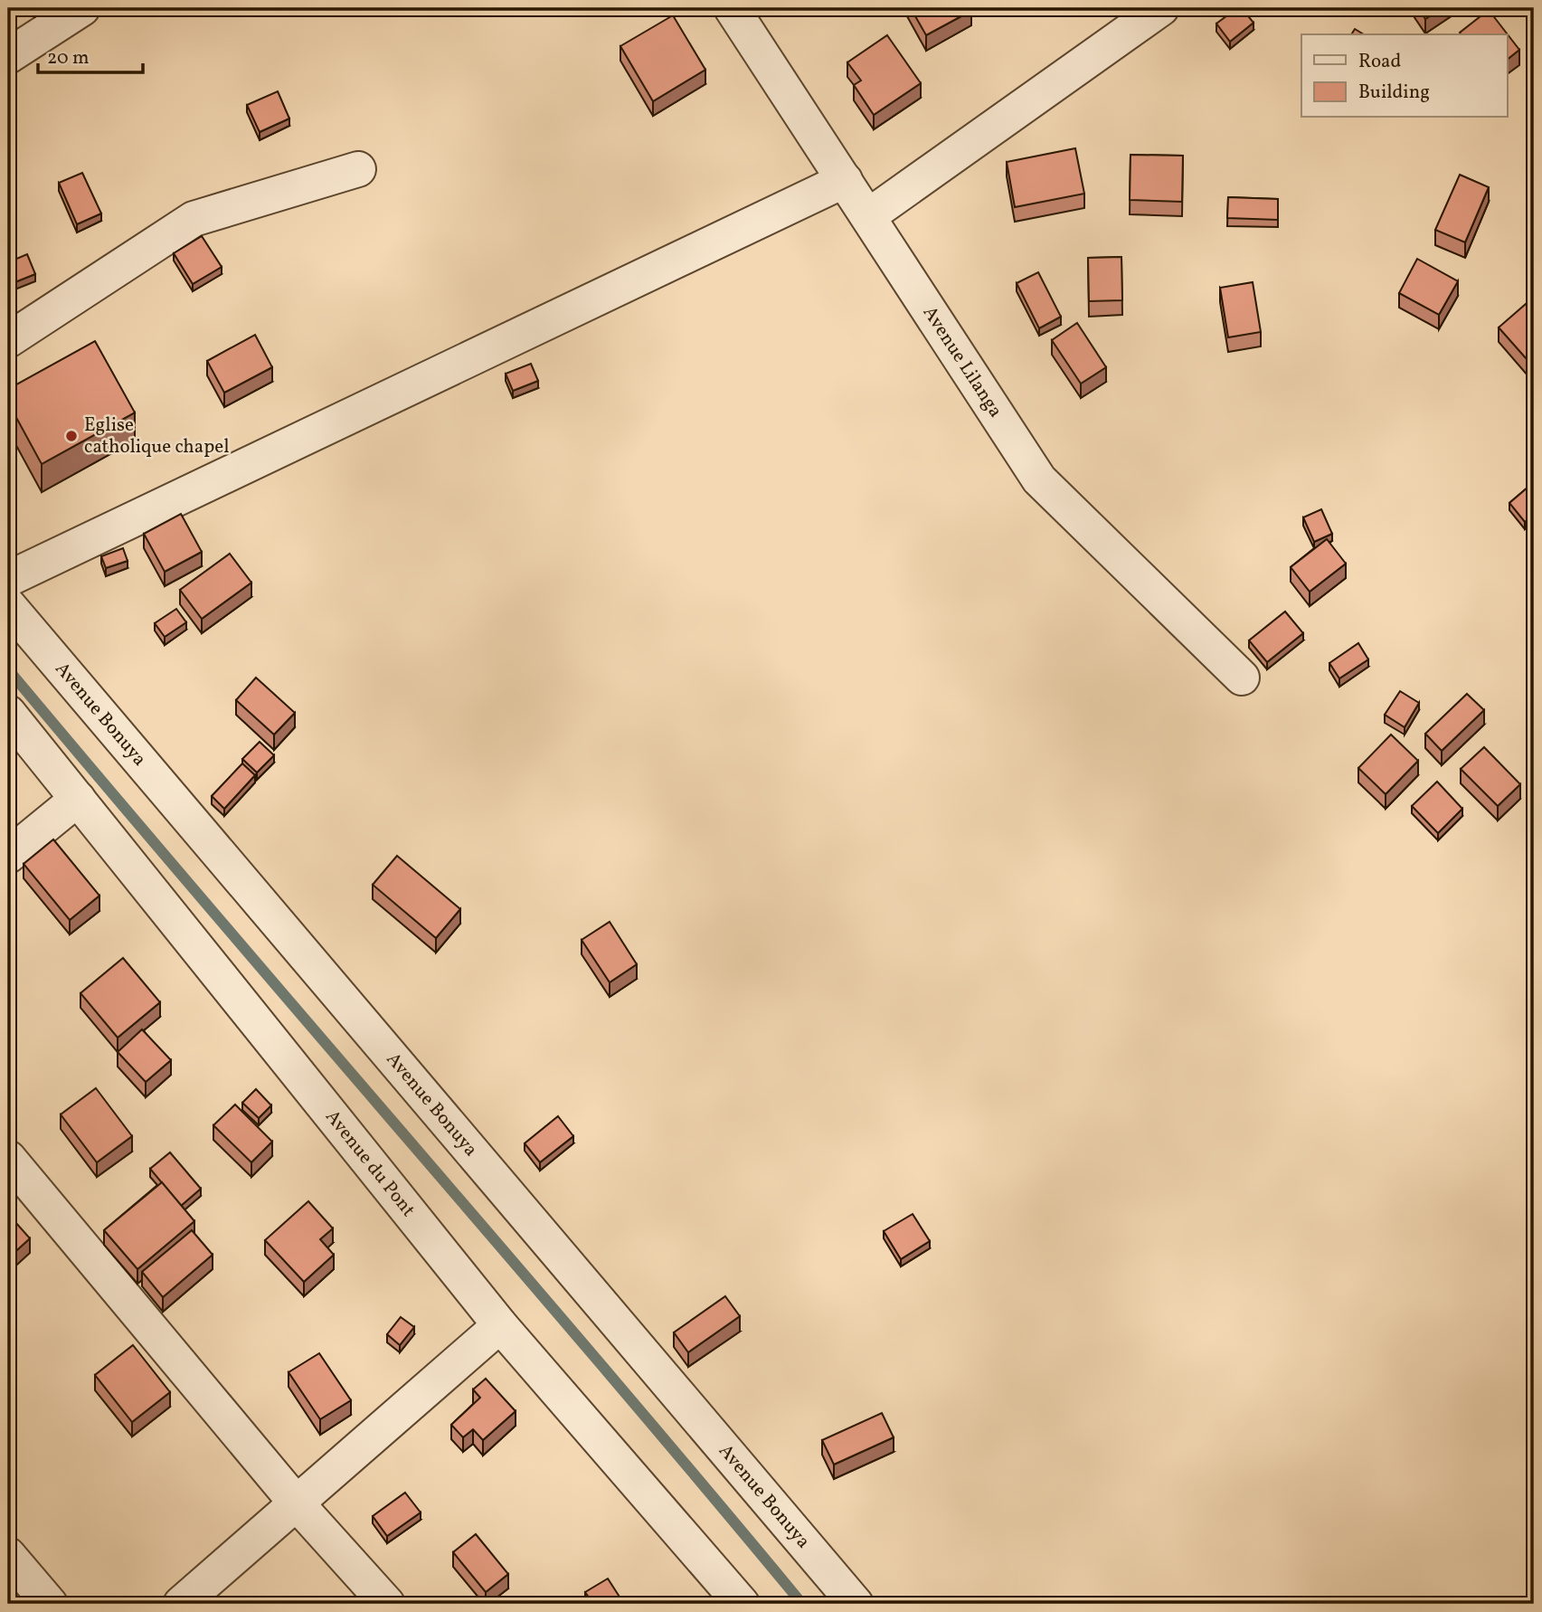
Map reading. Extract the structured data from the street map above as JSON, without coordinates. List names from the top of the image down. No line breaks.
{"streets":{"street":["Avenue Lilanga","Avenue Bonuya","Avenue du Pont"]},"places":["Eglise catholique chapel"],"legend":["Road","Building"],"scale_bar":"20 m"}
